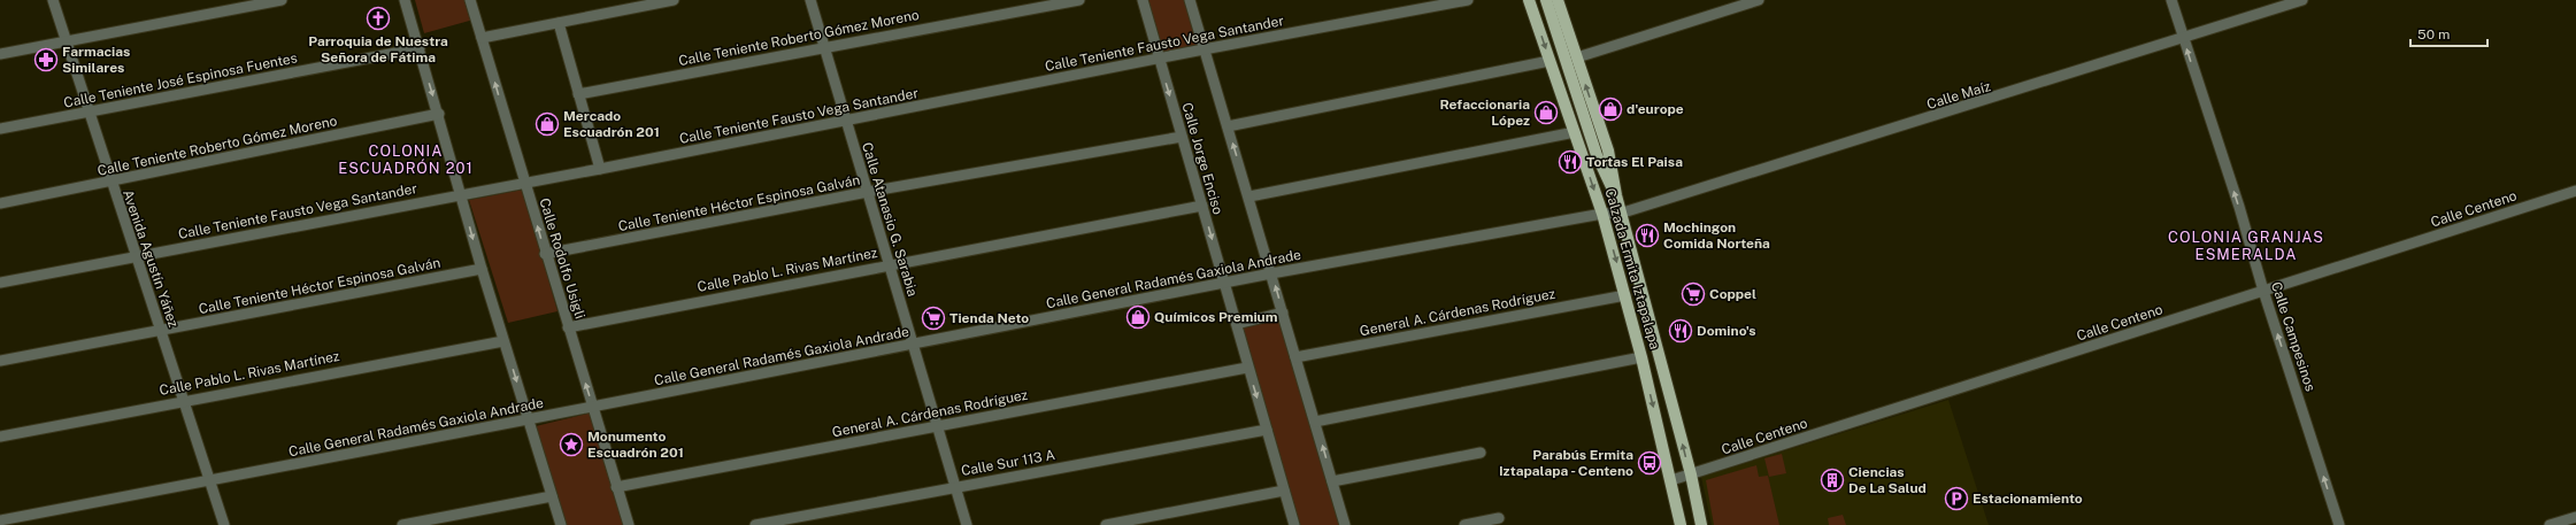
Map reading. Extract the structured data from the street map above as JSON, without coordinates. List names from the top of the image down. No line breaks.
{"streets":{"main road":["Calzada Ermita Iztapalapa"],"street":["Calle Teniente Roberto Gómez Moreno","Calle Teniente Fausto Vega Santander","Calle Teniente José Espinosa Fuentes","Calle Maíz","Calle Jorge Enciso","Calle Teniente Héctor Espinosa Galván","Calle Centeno","Calle Atanasio G. Sarabia","Avenida Agustín Yáñez","Calle Rodolfo Usigli","Calle Pablo L. Rivas Martínez","Calle General Radamés Gaxiola Andrade","General A. Cárdenas Rodríguez","Calle Campesinos","Calle Sur 113 A"]},"crossings":[["Calle Teniente Roberto Gómez Moreno","Calle Atanasio G. Sarabia"],["Calle Teniente Roberto Gómez Moreno","Avenida Agustín Yáñez"],["Calle Teniente Fausto Vega Santander","Calle Jorge Enciso"],["Calle Teniente Fausto Vega Santander","Calle Atanasio G. Sarabia"],["Calle Teniente Fausto Vega Santander","Avenida Agustín Yáñez"],["Calle Teniente Fausto Vega Santander","Calle Rodolfo Usigli"],["Calle Teniente José Espinosa Fuentes","Avenida Agustín Yáñez"],["Calle Maíz","Calzada Ermita Iztapalapa"],["Calle Maíz","Calle General Radamés Gaxiola Andrade"],["Calle Maíz","Calle Campesinos"],["Calle Jorge Enciso","Calle Teniente Héctor Espinosa Galván"],["Calle Jorge Enciso","Calle Pablo L. Rivas Martínez"],["Calle Jorge Enciso","Calle General Radamés Gaxiola Andrade"],["Calle Jorge Enciso","General A. Cárdenas Rodríguez"],["Calle Jorge Enciso","Calle Sur 113 A"],["Calle Teniente Héctor Espinosa Galván","Calle Atanasio G. Sarabia"],["Calle Teniente Héctor Espinosa Galván","Avenida Agustín Yáñez"],["Calle Teniente Héctor Espinosa Galván","Calle Rodolfo Usigli"],["Calle Centeno","Calzada Ermita Iztapalapa"],["Calle Centeno","Calle Campesinos"],["Calle Atanasio G. Sarabia","Calle Pablo L. Rivas Martínez"],["Calle Atanasio G. Sarabia","Calle General Radamés Gaxiola Andrade"],["Calle Atanasio G. Sarabia","General A. Cárdenas Rodríguez"],["Calle Atanasio G. Sarabia","Calle Sur 113 A"],["Avenida Agustín Yáñez","Calle Pablo L. Rivas Martínez"],["Avenida Agustín Yáñez","Calle General Radamés Gaxiola Andrade"],["Calle Rodolfo Usigli","Calle Pablo L. Rivas Martínez"],["Calle Rodolfo Usigli","Calle General Radamés Gaxiola Andrade"],["Calle Rodolfo Usigli","General A. Cárdenas Rodríguez"],["Calzada Ermita Iztapalapa","Calle General Radamés Gaxiola Andrade"],["Calzada Ermita Iztapalapa","General A. Cárdenas Rodríguez"]],"one_way":["Calle Campesinos"],"districts":["COLONIA ESCUADRÓN 201","COLONIA GRANJAS ESMERALDA"],"places":{"church":["Parroquia de Nuestra Señora de Fátima"],"pharmacy":["Farmacias Similares"],"shop":["d'europe","Refaccionaria López","Mercado Escuadrón 201","Químicos Premium"],"restaurant":["Tortas El Paisa","Mochingon Comida Norteña","Domino's"],"supermarket":["Coppel","Tienda Neto"],"place":["Monumento Escuadrón 201"],"bus stop":["Parabús Ermita Iztapalapa - Centeno"],"building":["Ciencias De La Salud"],"parking":["Estacionamiento"]},"scale_bar":"50 m"}
